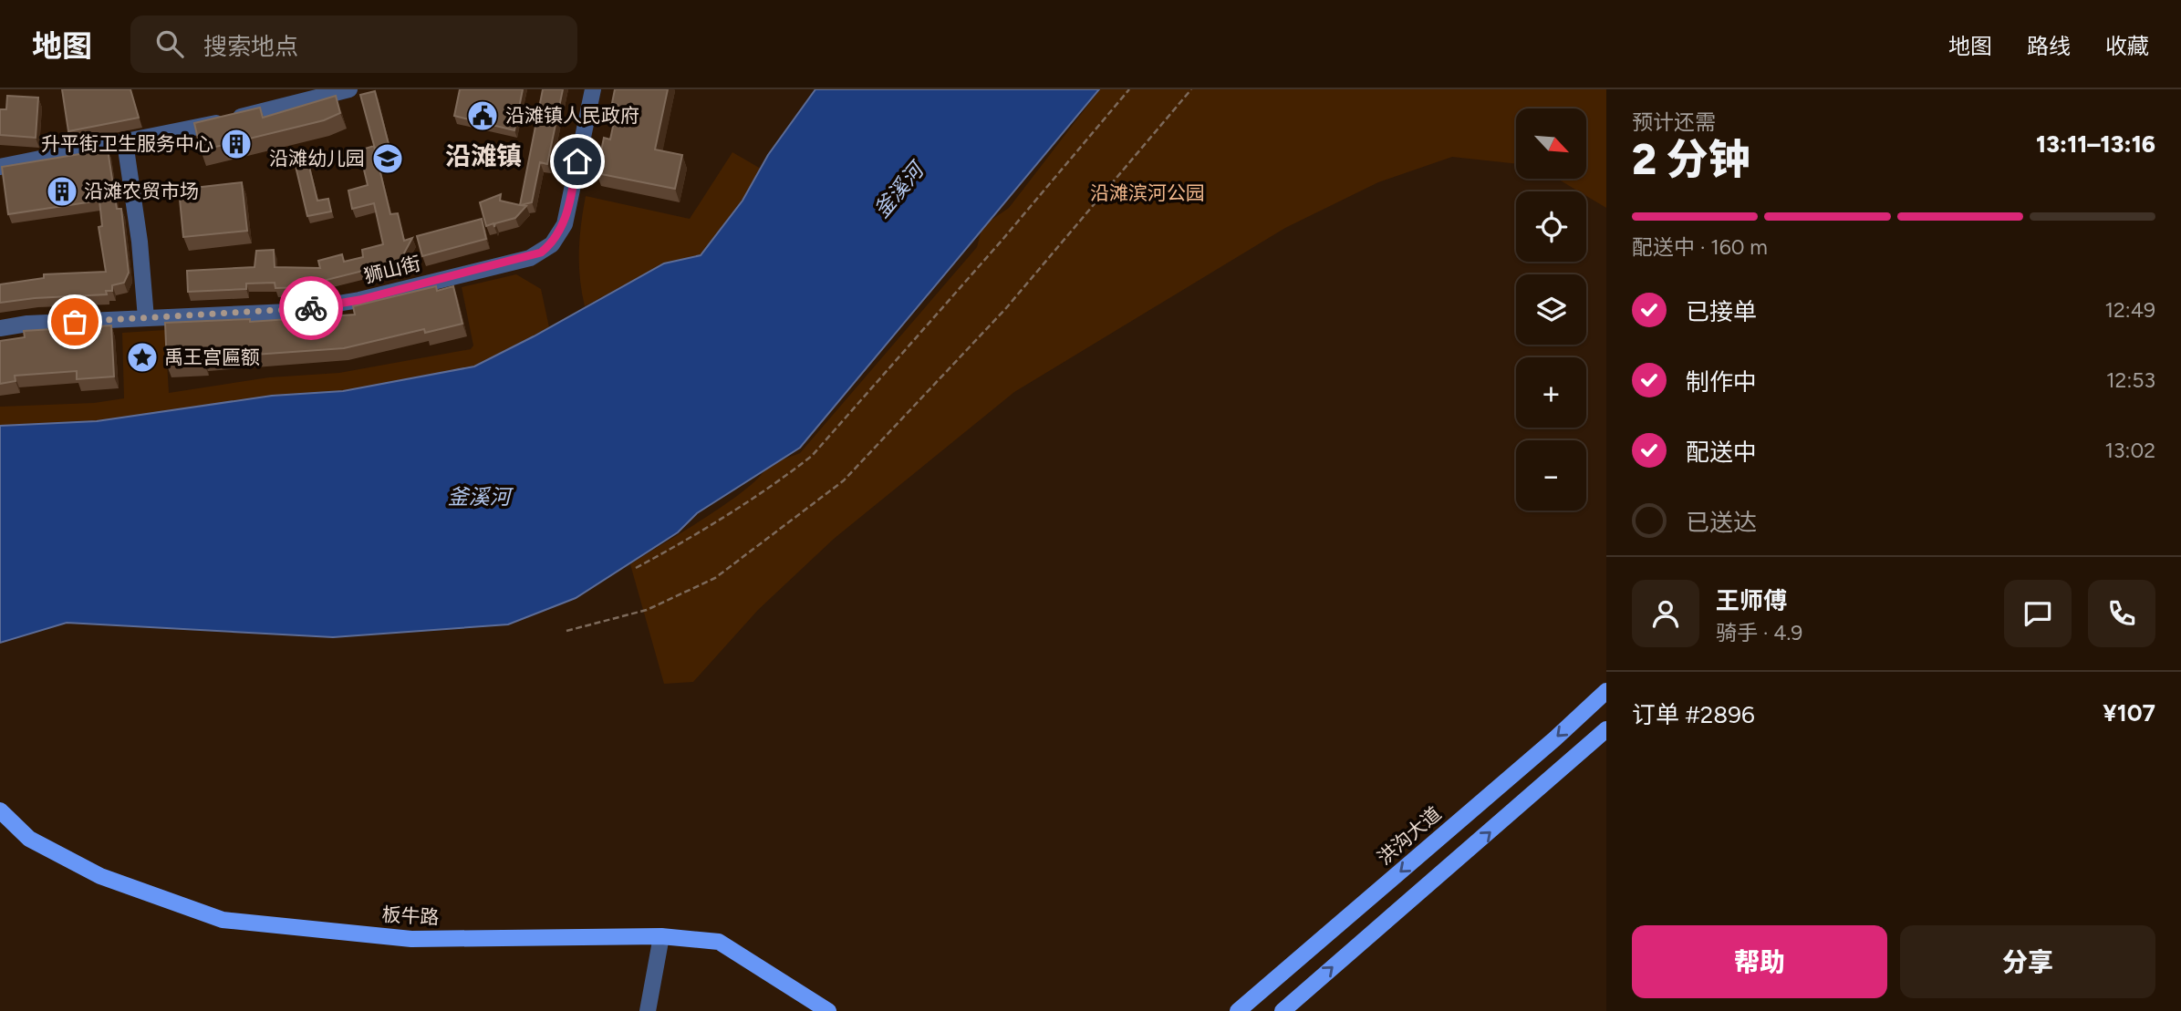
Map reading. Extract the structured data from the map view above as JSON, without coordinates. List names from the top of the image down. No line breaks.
{"streets":{"main road":["洪沟大道","板牛路"],"street":["狮山街"]},"districts":["沿滩镇"],"water":["釜溪河"],"parks":["沿滩滨河公园"],"places":{"public building":["沿滩镇人民政府"],"building":["升平街卫生服务中心","沿滩农贸市场"],"school or university":["沿滩幼儿园"],"place":["禹王宫匾额"]},"north":"bottom right","page":{"header":"地图","search":"搜索地点","nav":["地图","路线","收藏"],"heading":["2 分钟","预计还需","13:11–13:16"],"panel":["王师傅","骑手 · 4.9","订单 #2896","¥107"],"map_buttons":["+","−"],"bar":"配送中 · 160 m","list":[["已接单","12:49"],["制作中","12:53"],["配送中","13:02"],"已送达"],"buttons":["帮助","分享"]}}
